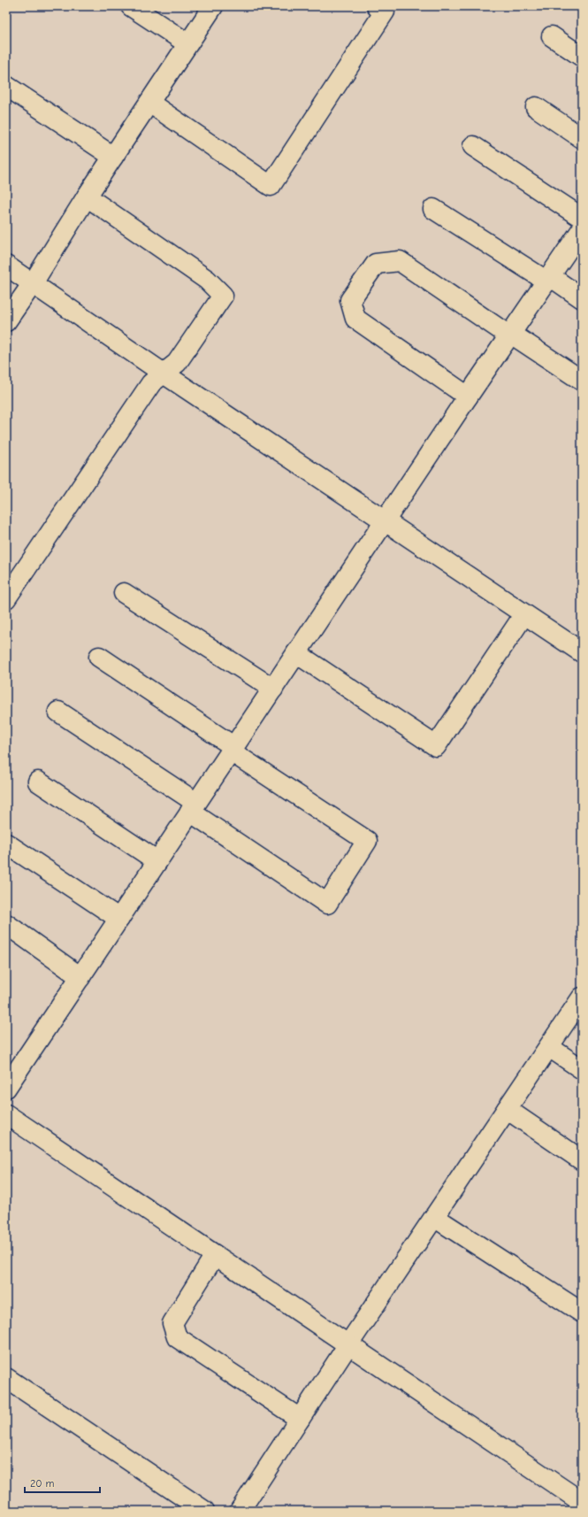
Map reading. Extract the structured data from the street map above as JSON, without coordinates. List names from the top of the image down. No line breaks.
{"scale_bar":"20 m"}
